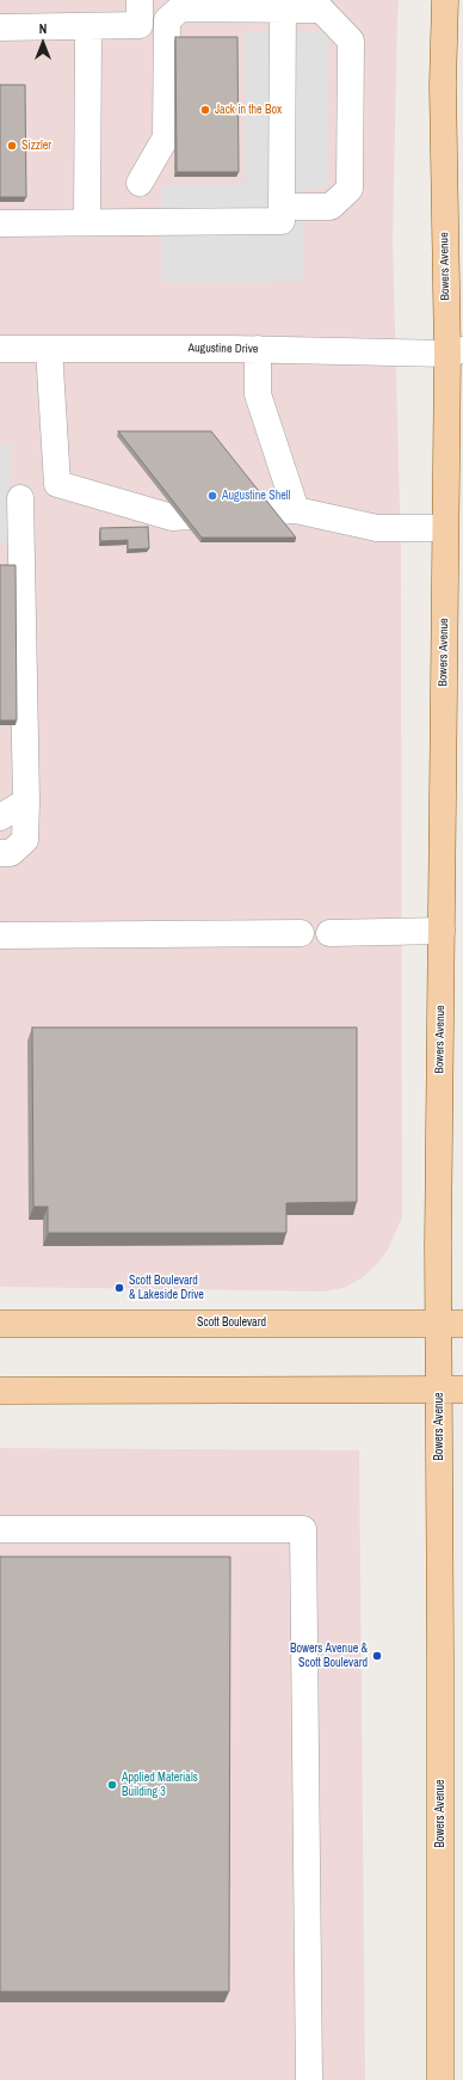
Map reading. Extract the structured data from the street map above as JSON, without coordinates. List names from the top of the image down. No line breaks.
{"streets":{"main road":["Bowers Avenue","Scott Boulevard"],"street":["Augustine Drive"]},"crossings":[["Bowers Avenue","Augustine Drive"],["Bowers Avenue","Scott Boulevard"]],"places":["Jack in the Box","Sizzler","Augustine Shell","Scott Boulevard & Lakeside Drive","Bowers Avenue & Scott Boulevard","Applied Materials Building 3"],"north":"top"}
